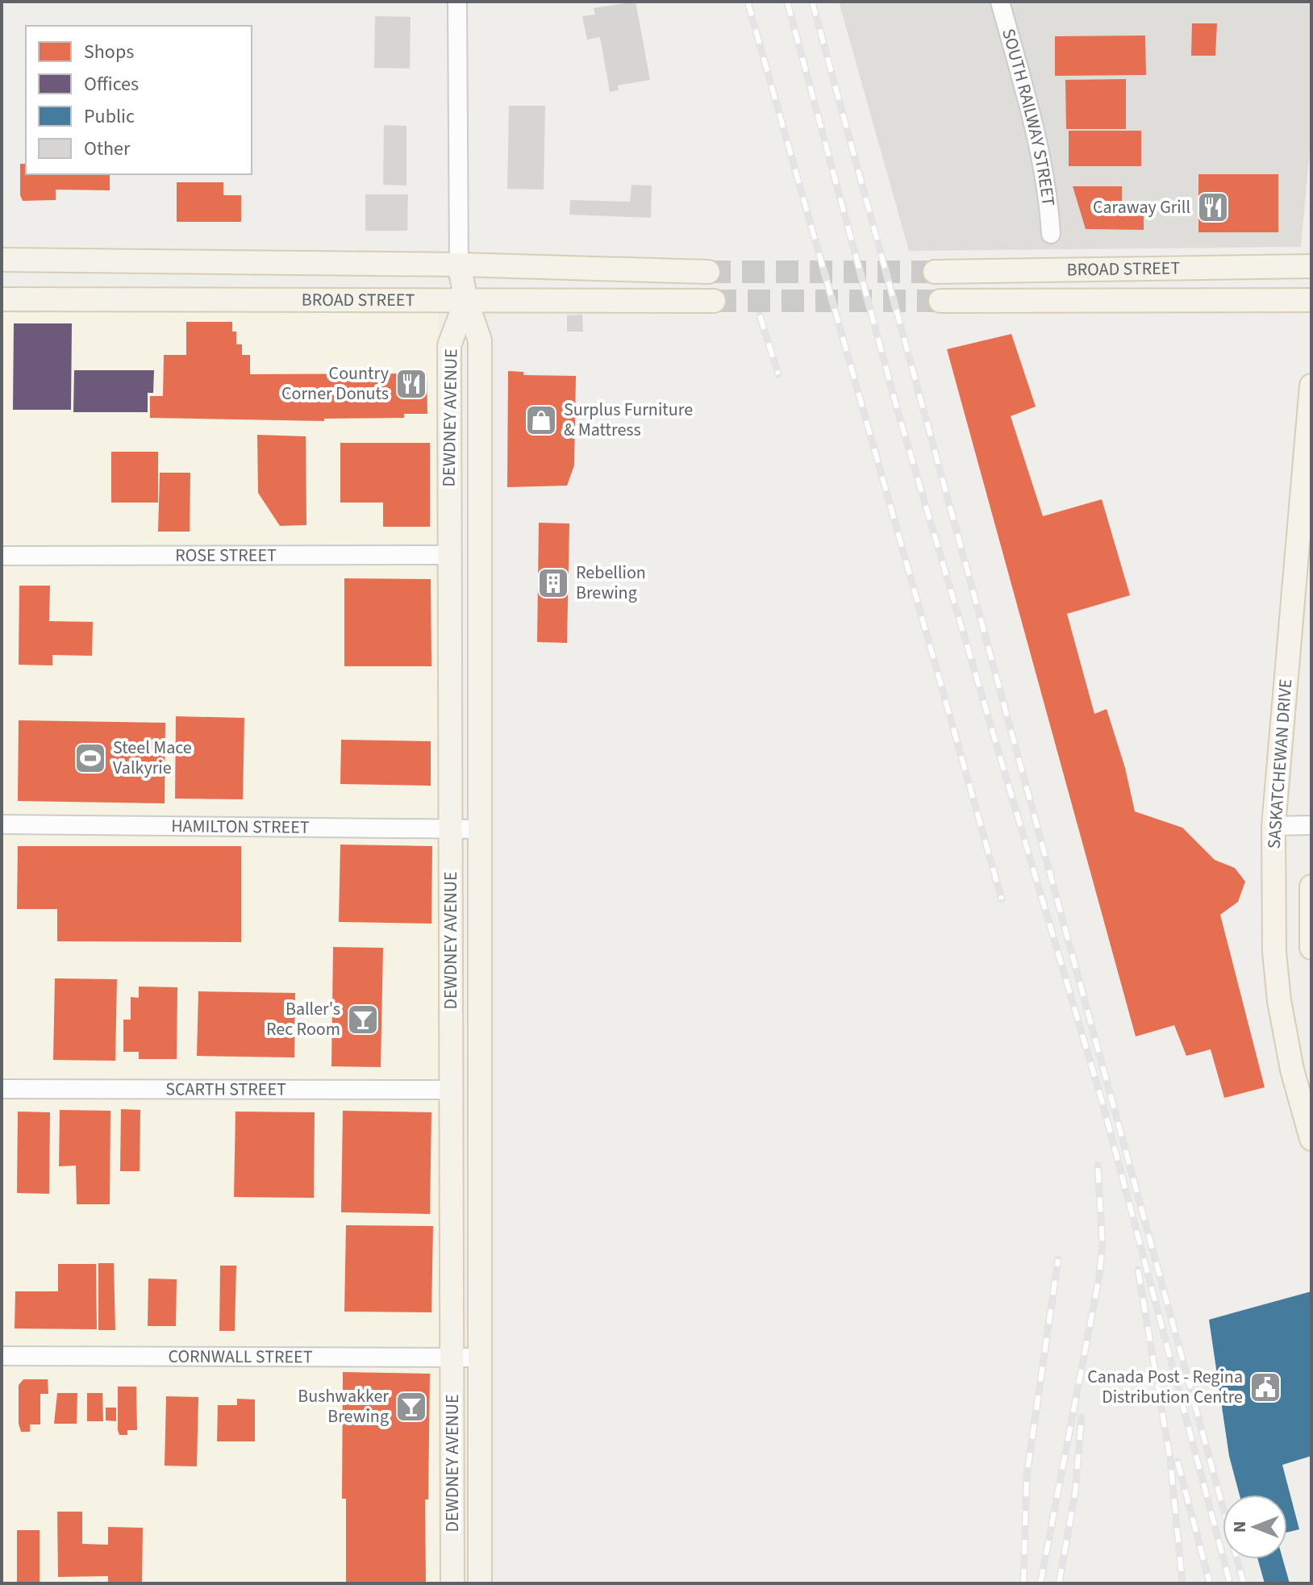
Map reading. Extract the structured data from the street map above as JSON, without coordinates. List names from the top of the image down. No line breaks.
{"streets":{"main road":["BROAD STREET","DEWDNEY AVENUE","SASKATCHEWAN DRIVE"],"street":["SOUTH RAILWAY STREET","ROSE STREET","HAMILTON STREET","SCARTH STREET","CORNWALL STREET"]},"crossings":[["BROAD STREET","DEWDNEY AVENUE"],["DEWDNEY AVENUE","ROSE STREET"],["DEWDNEY AVENUE","HAMILTON STREET"],["DEWDNEY AVENUE","SCARTH STREET"],["DEWDNEY AVENUE","CORNWALL STREET"]],"places":{"restaurant":["Caraway Grill","Country Corner Donuts"],"shop":["Surplus Furniture & Mattress"],"building":["Rebellion Brewing"],"sports":["Steel Mace Valkyrie"],"bar":["Baller's Rec Room","Bushwakker Brewing"],"public building":["Canada Post - Regina Distribution Centre"]},"legend":["Shops","Offices","Public","Other"],"north":"left"}
